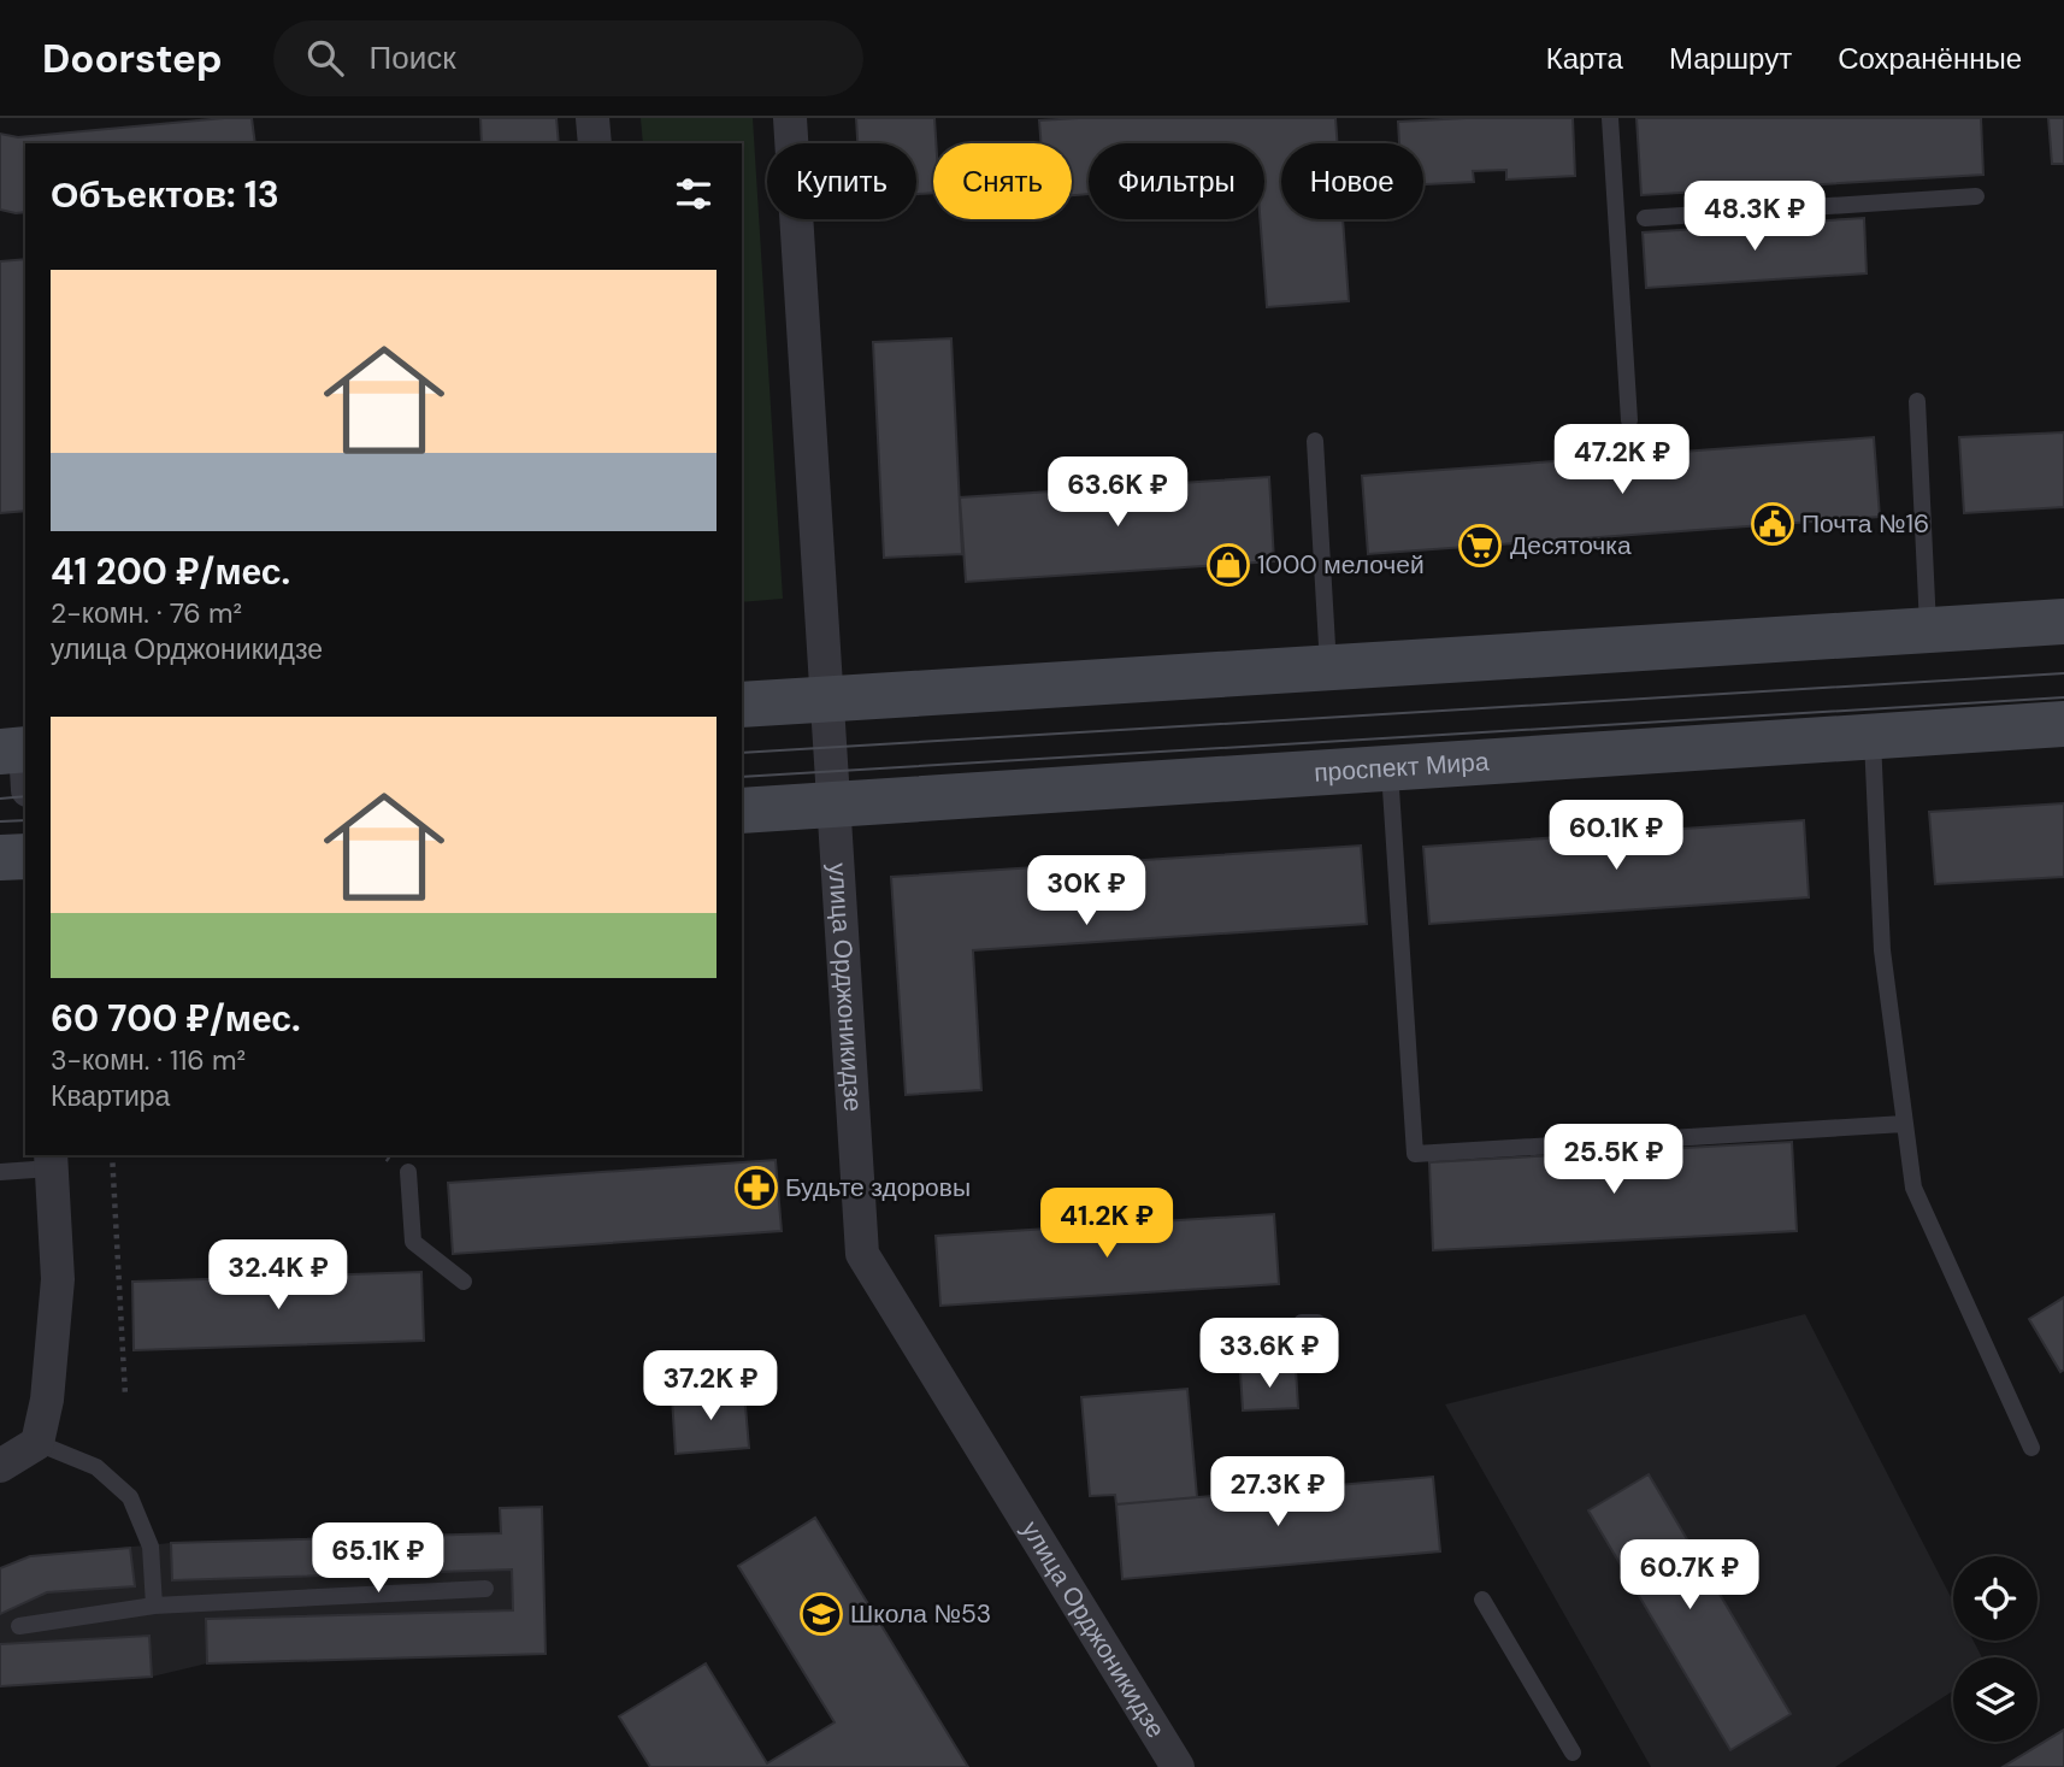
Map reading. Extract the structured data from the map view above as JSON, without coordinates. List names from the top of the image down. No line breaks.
{"streets":{"main road":["проспект Мира"],"street":["улица Орджоникидзе"]},"crossings":[["проспект Мира","улица Орджоникидзе"]],"places":{"public building":["Почта №16"],"supermarket":["Десяточка"],"shop":["1000 мелочей"],"pharmacy":["Будьте здоровы"],"school or university":["Школа №53"]},"page":{"header":"Doorstep","search":"Поиск","nav":["Карта","Маршрут","Сохранённые"],"chip":["Купить","Снять","Фильтры","Новое"],"heading":"Объектов: 13","price":["48.3K ₽","47.2K ₽","63.6K ₽","60.1K ₽","30K ₽","25.5K ₽","41.2K ₽","32.4K ₽","33.6K ₽","37.2K ₽","27.3K ₽","65.1K ₽","60.7K ₽"],"list":[{"name":"41 200 ₽/мес.","note":"2-комн. · 76 m² · улица Орджоникидзе"},{"name":"60 700 ₽/мес.","note":"3-комн. · 116 m² · Квартира"}]}}
